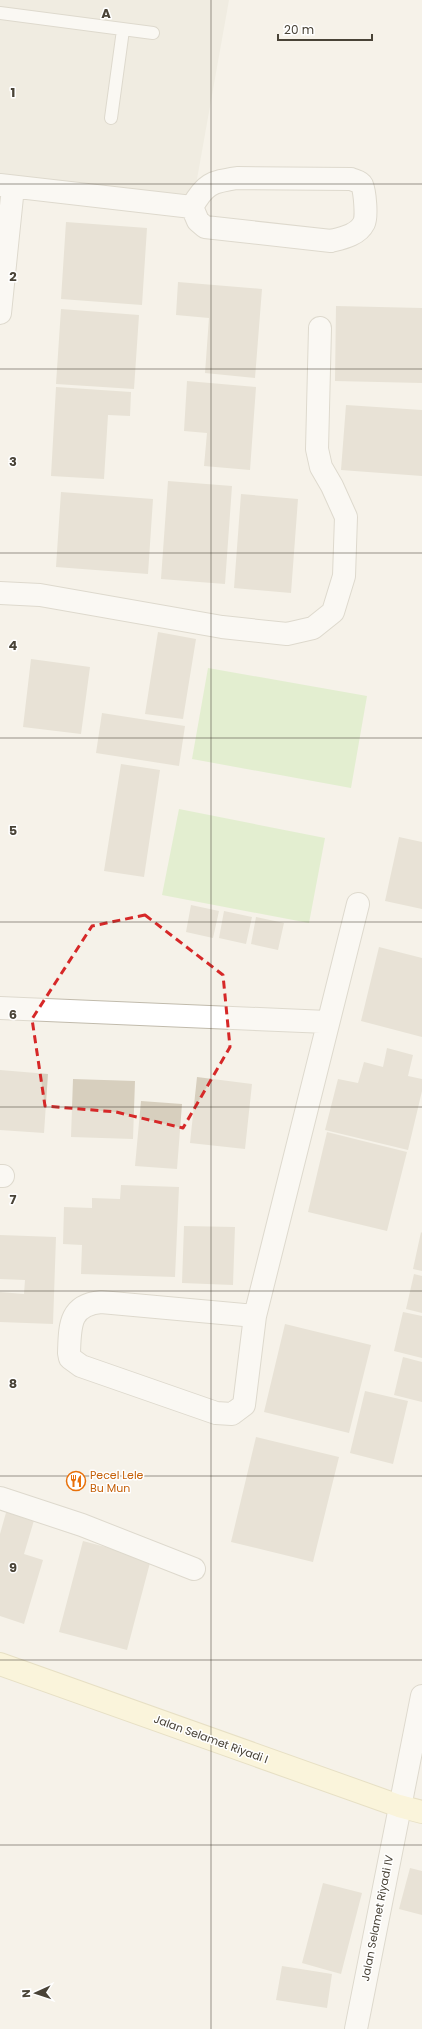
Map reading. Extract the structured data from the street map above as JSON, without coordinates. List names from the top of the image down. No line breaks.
{"streets":{"main road":["Jalan Selamet Riyadi I"],"street":["Jalan Selamet Riyadi IV"]},"crossings":[["Jalan Selamet Riyadi I","Jalan Selamet Riyadi IV"]],"places":{"restaurant":["Pecel Lele Bu Mun"]},"scale_bar":"20 m","north":"left","grid":{"columns":["A"],"rows":["1","2","3","4","5","6","7","8","9"]}}
